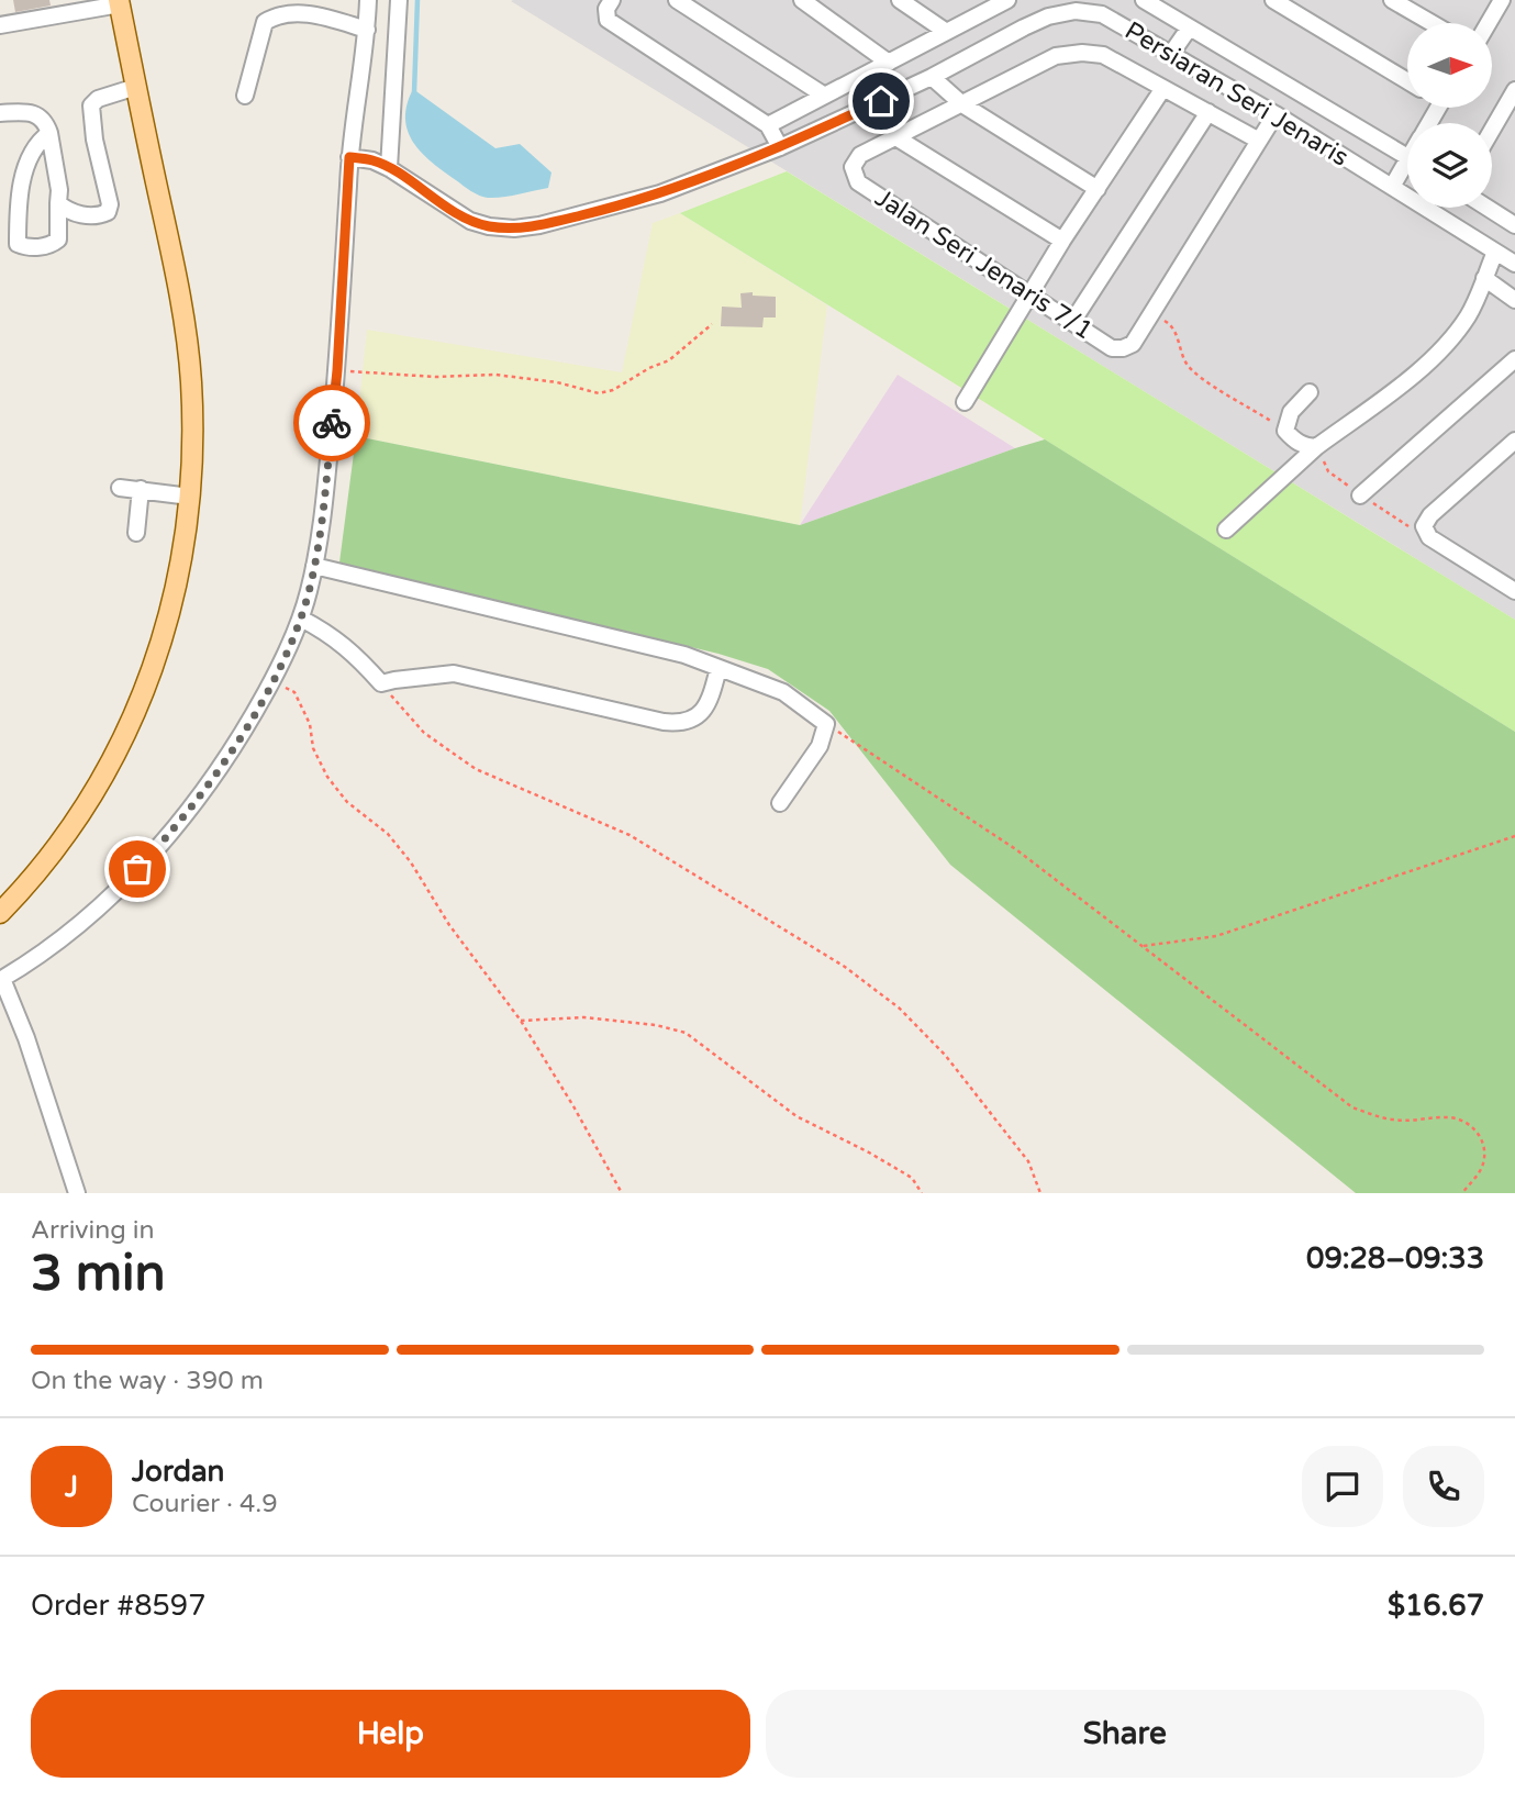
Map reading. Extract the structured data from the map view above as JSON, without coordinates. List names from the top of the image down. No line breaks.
{"streets":{"street":["Persiaran Seri Jenaris","Jalan Seri Jenaris 7/1"]},"north":"right","page":{"heading":["3 min","Arriving in","09:28–09:33"],"panel":["Jordan","Courier · 4.9","Order #8597","$16.67"],"bar":"On the way · 390 m","round":"J","buttons":["Help","Share"]}}
